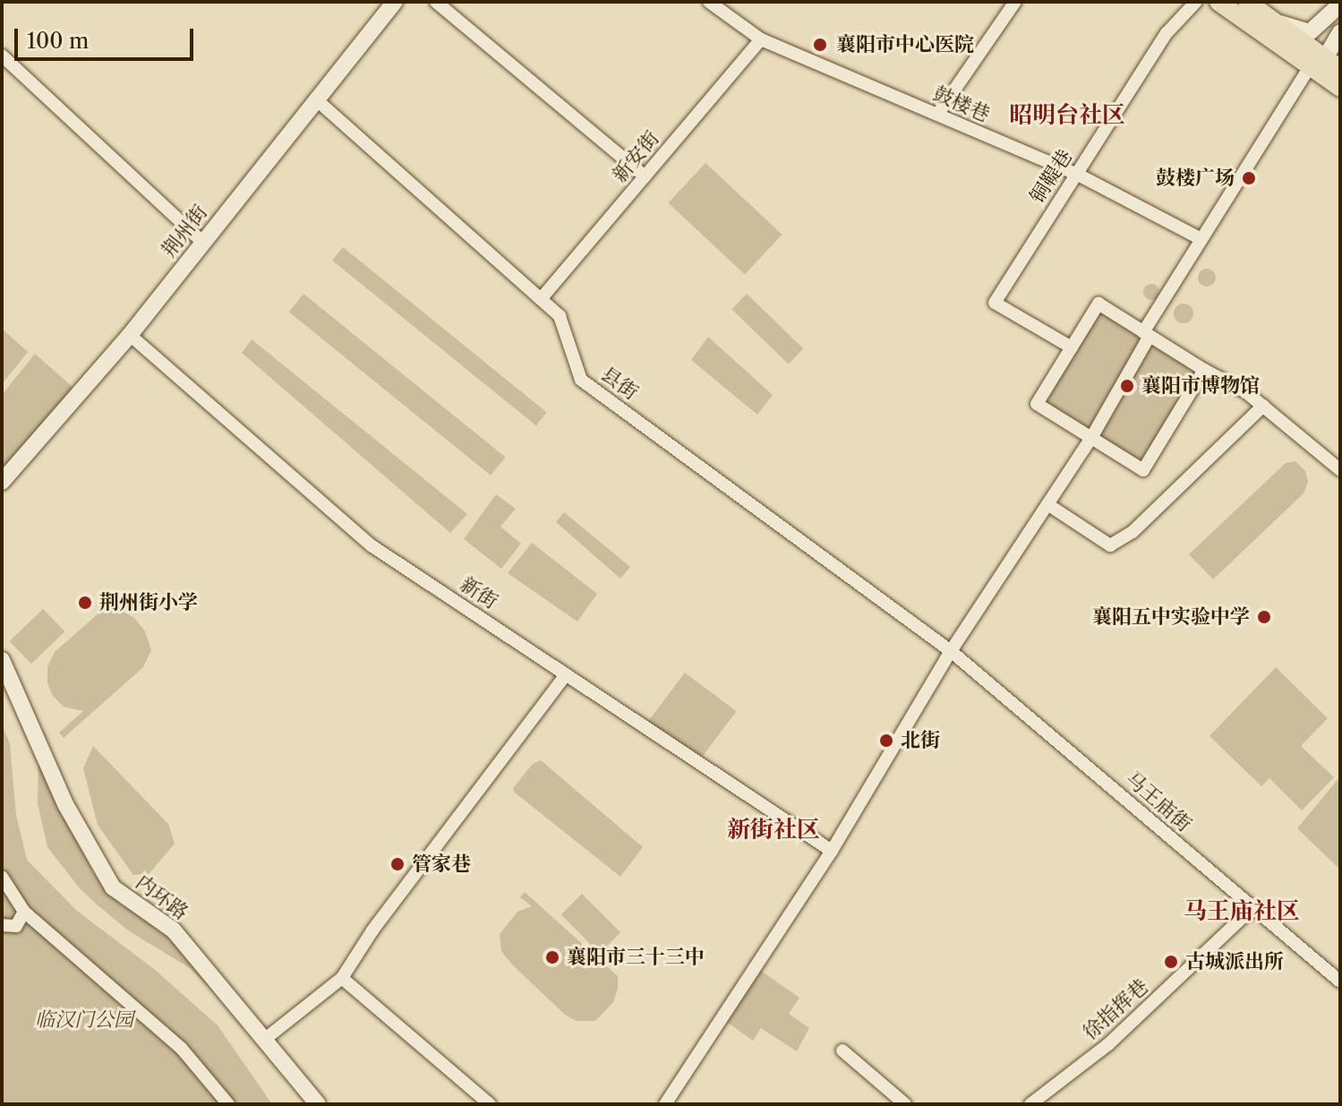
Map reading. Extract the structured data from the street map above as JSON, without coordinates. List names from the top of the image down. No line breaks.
{"streets":{"street":["鼓楼巷","新安街","铜鞮巷","荆州街","县街","新街","马王庙街","内环路","徐指挥巷"]},"crossings":[["鼓楼巷","新安街"],["鼓楼巷","铜鞮巷"],["新安街","县街"],["荆州街","县街"],["荆州街","新街"],["县街","马王庙街"],["马王庙街","徐指挥巷"]],"districts":["昭明台社区","新街社区","马王庙社区"],"parks":["临汉门公园"],"places":["襄阳市中心医院","鼓楼广场","襄阳市博物馆","荆州街小学","襄阳五中实验中学","北街","管家巷","襄阳市三十三中","古城派出所"],"scale_bar":"100 m"}
